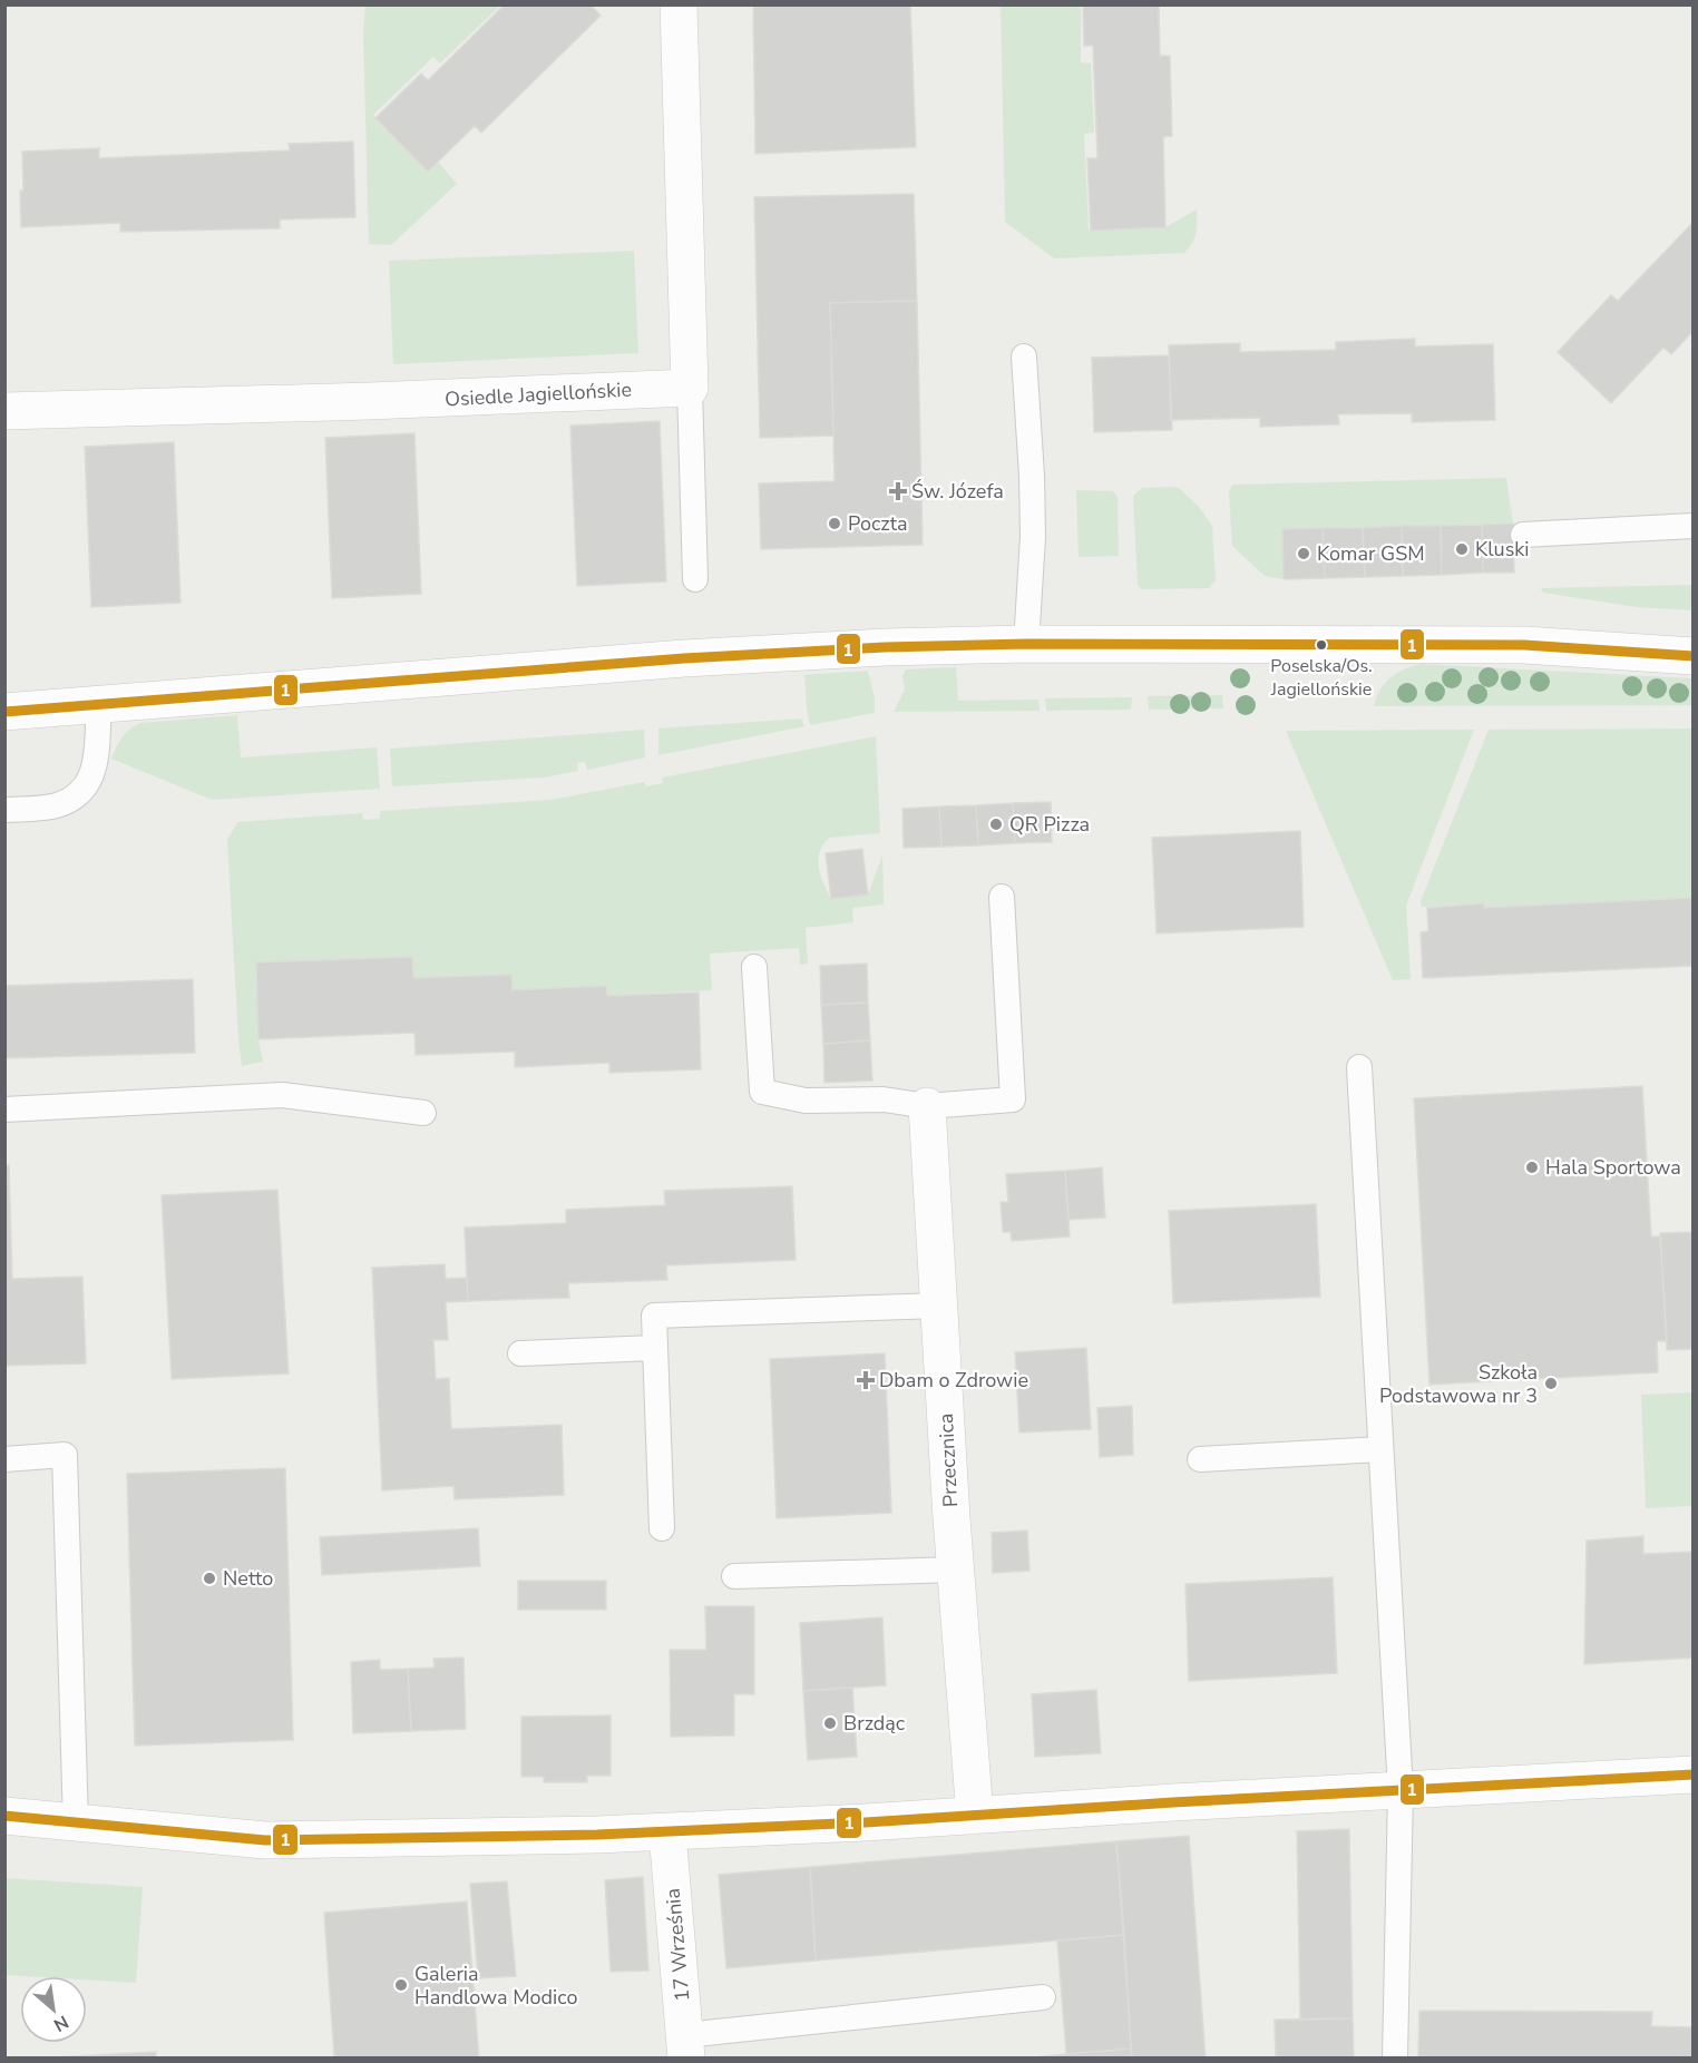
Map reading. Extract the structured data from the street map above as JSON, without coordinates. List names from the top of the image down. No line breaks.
{"streets":{"street":["Osiedle Jagiellońskie","Przecznica","17 Września"]},"places":{"health":["Św. Józefa","Dbam o Zdrowie"],"other":["Poczta","Kluski","Komar GSM","Poselska/Os. Jagiellońskie","QR Pizza","Hala Sportowa","Szkoła Podstawowa nr 3","Netto","Brzdąc","Galeria Handlowa Modico"]},"lines":["transit line 1"],"north":"bottom right"}
